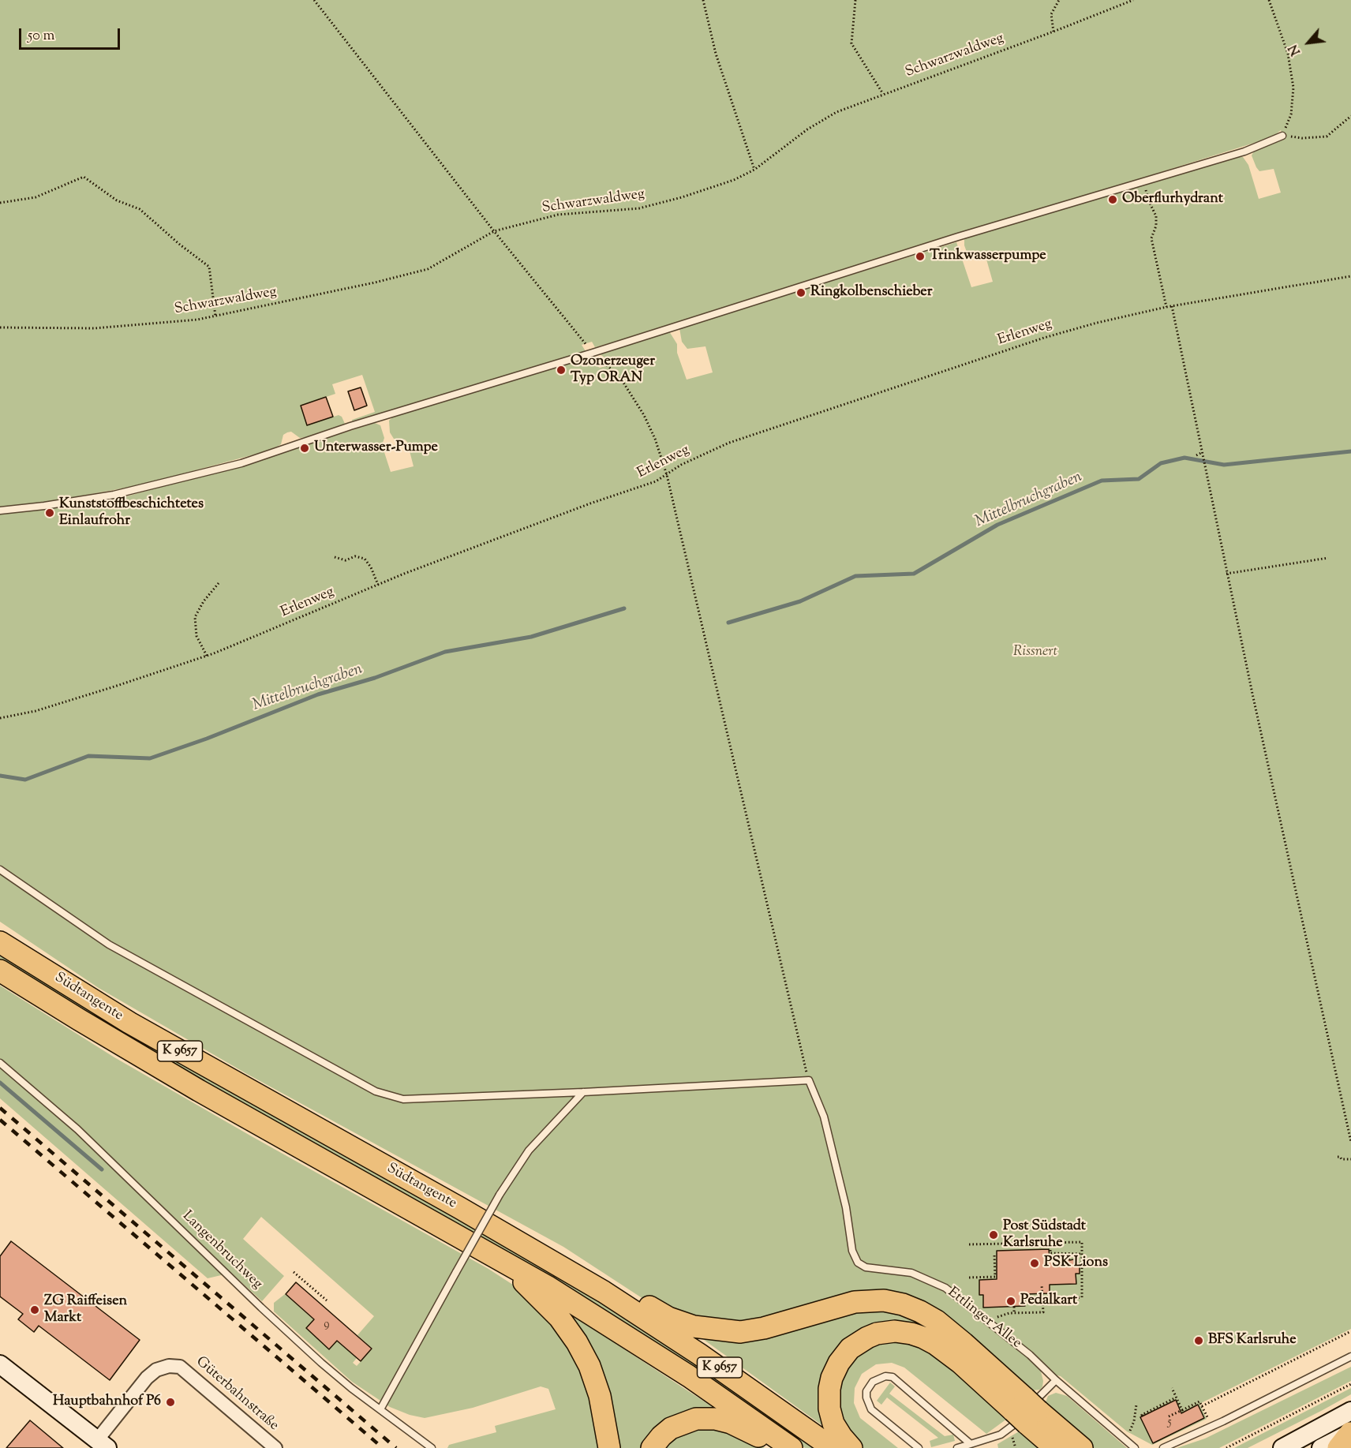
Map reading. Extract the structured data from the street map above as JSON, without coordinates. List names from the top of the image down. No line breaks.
{"streets":{"highway":["Südtangente","K 9657"],"street":["Güterbahnstraße"],"lane":["Langenbruchweg","Ettlinger Allee"],"path":["Schwarzwaldweg","Erlenweg"]},"water":["Mittelbruchgraben"],"parks":["Rissnert"],"places":["Oberflurhydrant","Trinkwasserpumpe","Ringkolbenschieber","Ozonerzeuger Typ ORAN","Unterwasser-Pumpe","Kunststoffbeschichtetes Einlaufrohr","Post Südstadt Karlsruhe","PSK Lions","Pedalkart","ZG Raiffeisen Markt","BFS Karlsruhe","Hauptbahnhof P6"],"house_numbers":["9","5"],"scale_bar":"50 m","north":"bottom left"}
